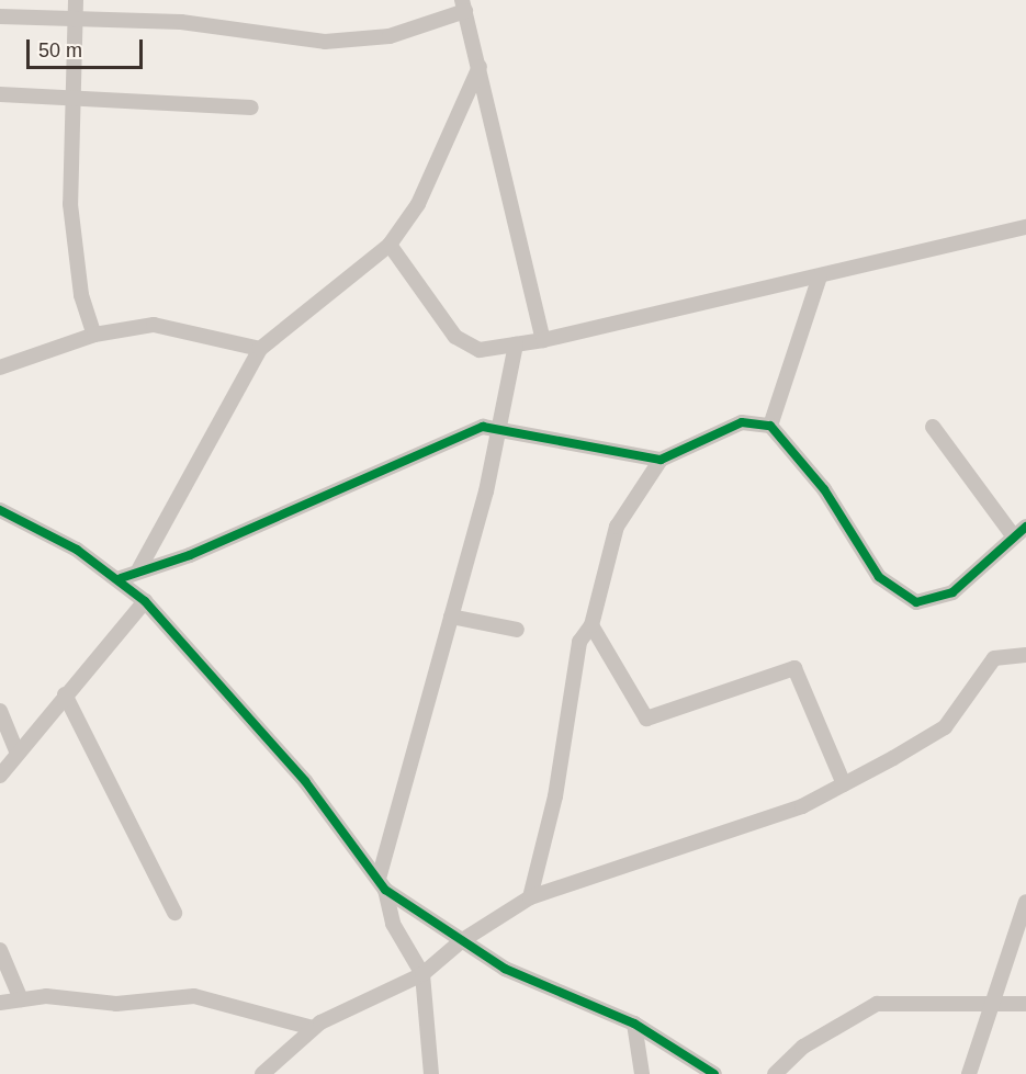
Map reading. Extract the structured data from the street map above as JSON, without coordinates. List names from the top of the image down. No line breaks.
{"scale_bar":"50 m"}
